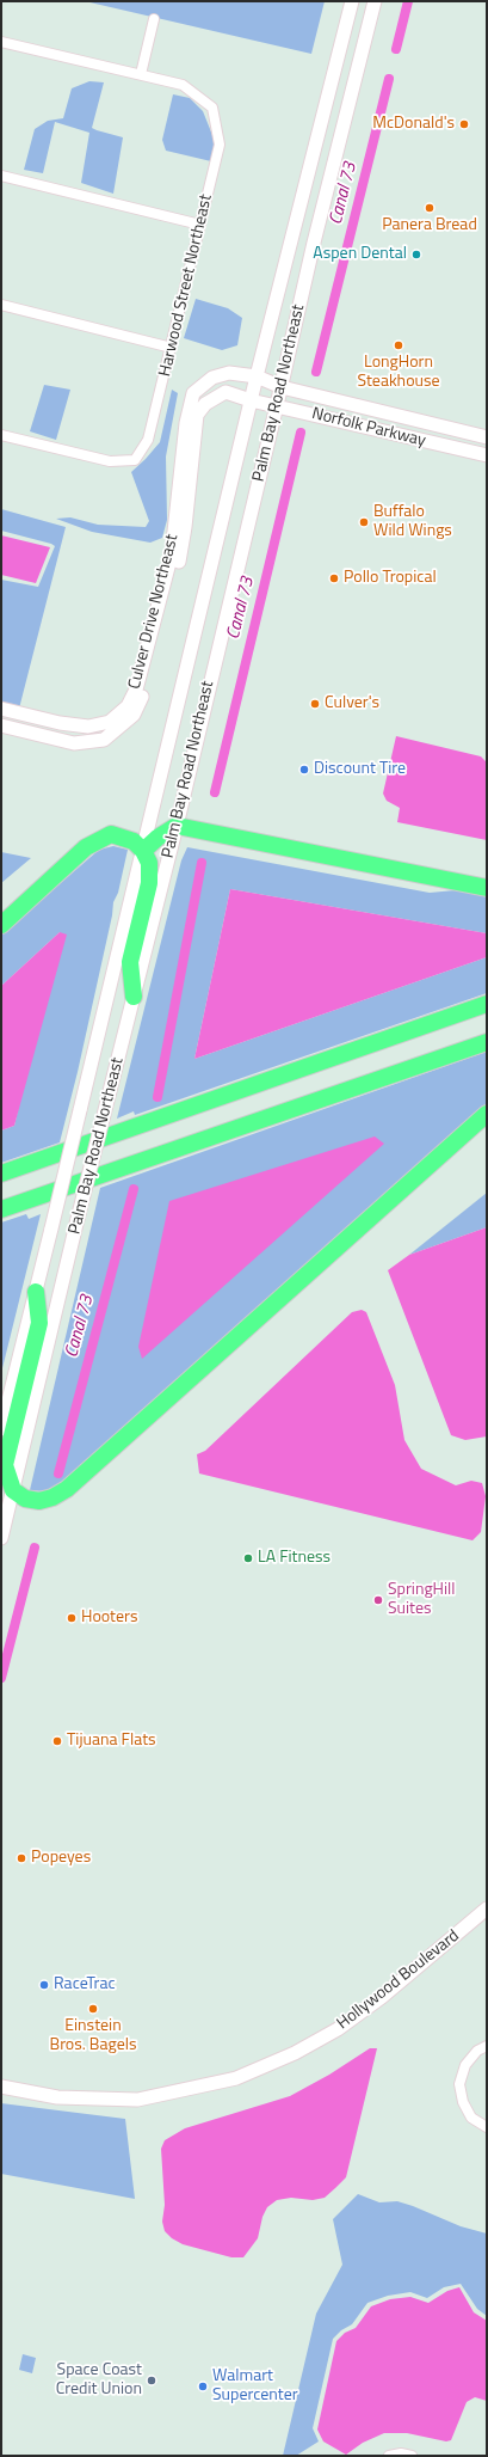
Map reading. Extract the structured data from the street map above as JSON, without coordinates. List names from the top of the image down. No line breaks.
{"streets":{"main road":["Palm Bay Road Northeast","Norfolk Parkway","Culver Drive Northeast","Hollywood Boulevard"],"street":["Harwood Street Northeast"]},"crossings":[["Palm Bay Road Northeast","Norfolk Parkway"],["Palm Bay Road Northeast","Culver Drive Northeast"],["Norfolk Parkway","Culver Drive Northeast"]],"water":["Canal 73"],"places":["McDonald's","Panera Bread","Aspen Dental","LongHorn Steakhouse","Buffalo Wild Wings","Pollo Tropical","Culver's","Discount Tire","LA Fitness","SpringHill Suites","Hooters","Tijuana Flats","Popeyes","RaceTrac","Einstein Bros. Bagels","Space Coast Credit Union","Walmart Supercenter"]}
